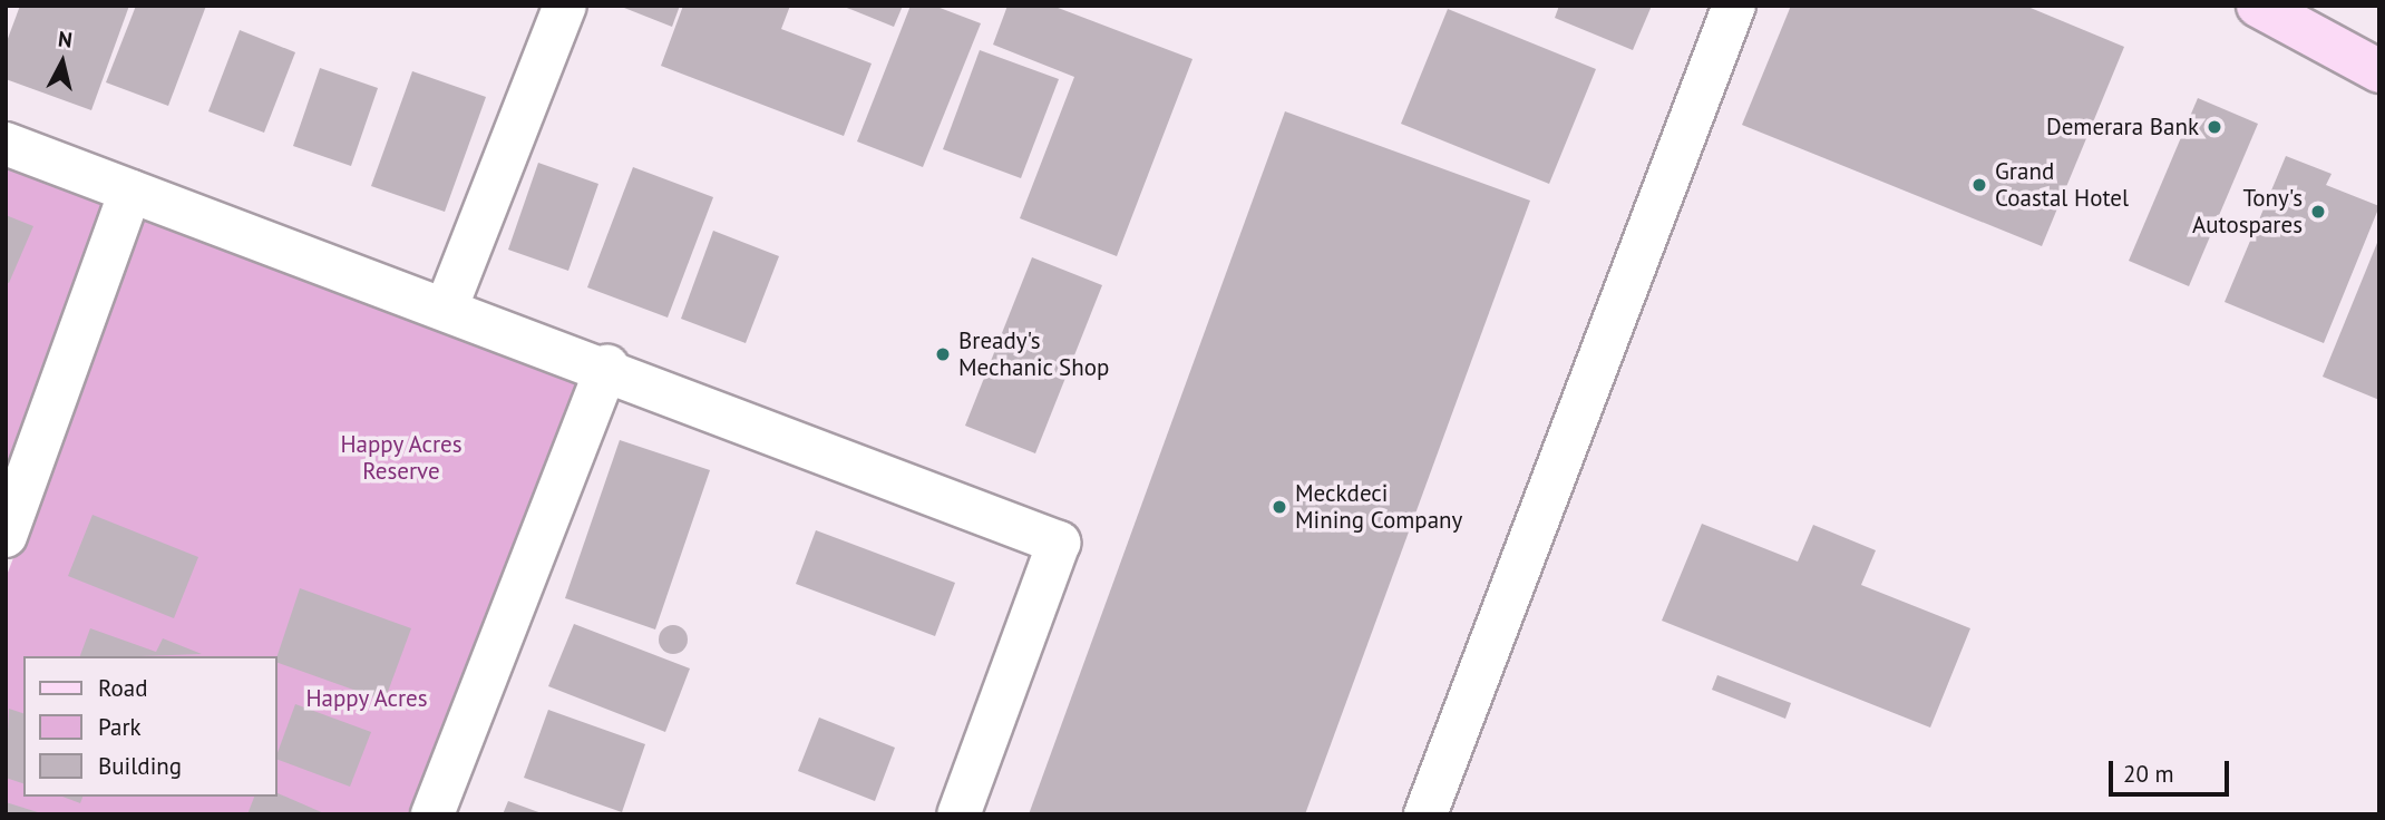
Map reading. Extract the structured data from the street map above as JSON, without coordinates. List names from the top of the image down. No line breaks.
{"parks":["Happy Acres Reserve","Happy Acres"],"places":["Demerara Bank","Grand Coastal Hotel","Tony's Autospares","Bready's Mechanic Shop","Meckdeci Mining Company"],"legend":["Road","Park","Building"],"scale_bar":"20 m","north":"top"}
